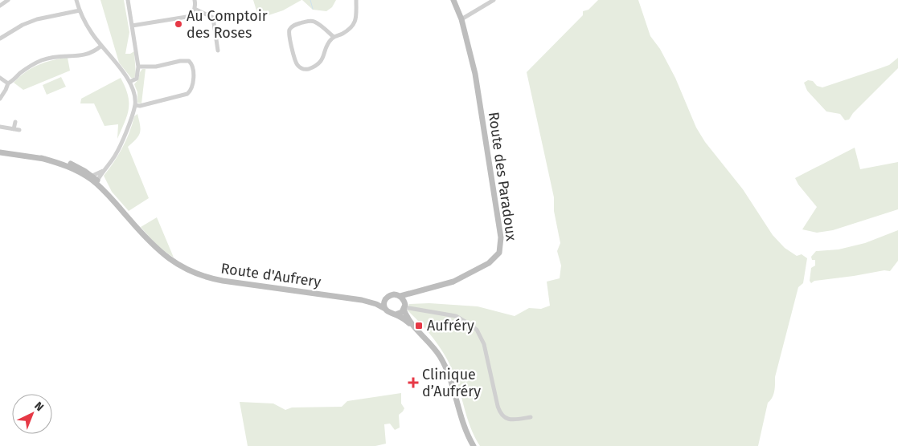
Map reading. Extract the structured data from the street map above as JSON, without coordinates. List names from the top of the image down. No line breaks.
{"streets":{"main road":["Route des Paradoux","Route d'Aufrery"]},"crossings":[["Route des Paradoux","Route d'Aufrery"]],"places":{"other":["Au Comptoir des Roses"],"transit":["Aufréry"],"health":["Clinique d’Aufréry"]},"north":"top right"}
